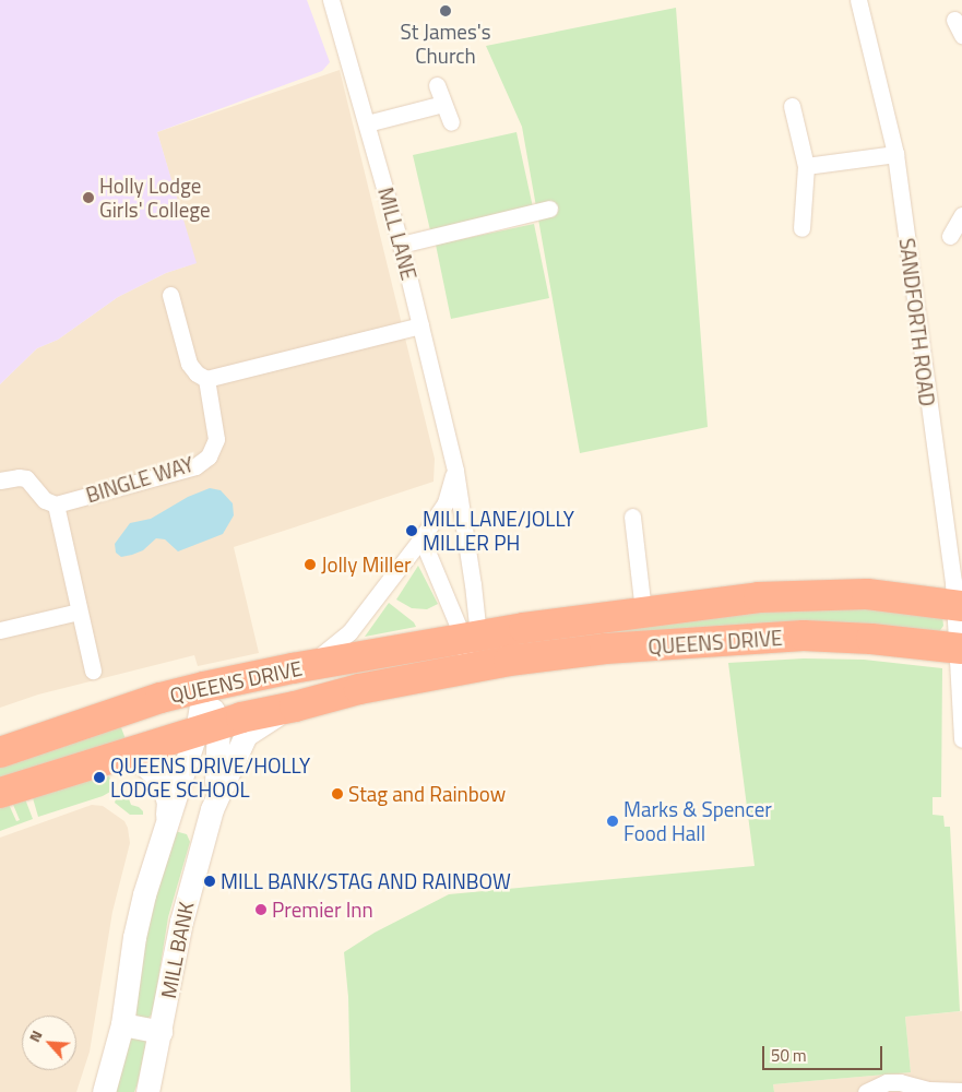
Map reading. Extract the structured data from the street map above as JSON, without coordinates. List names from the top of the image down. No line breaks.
{"streets":{"highway":["QUEENS DRIVE"],"street":["MILL LANE","SANDFORTH ROAD","BINGLE WAY","MILL BANK"]},"crossings":[["MILL LANE","QUEENS DRIVE"],["SANDFORTH ROAD","QUEENS DRIVE"],["QUEENS DRIVE","MILL BANK"]],"places":["St James's Church","Holly Lodge Girls' College","MILL LANE/JOLLY MILLER PH","Jolly Miller","QUEENS DRIVE/HOLLY LODGE SCHOOL","Stag and Rainbow","Marks & Spencer Food Hall","MILL BANK/STAG AND RAINBOW","Premier Inn"],"scale_bar":"50 m","north":"top left"}
